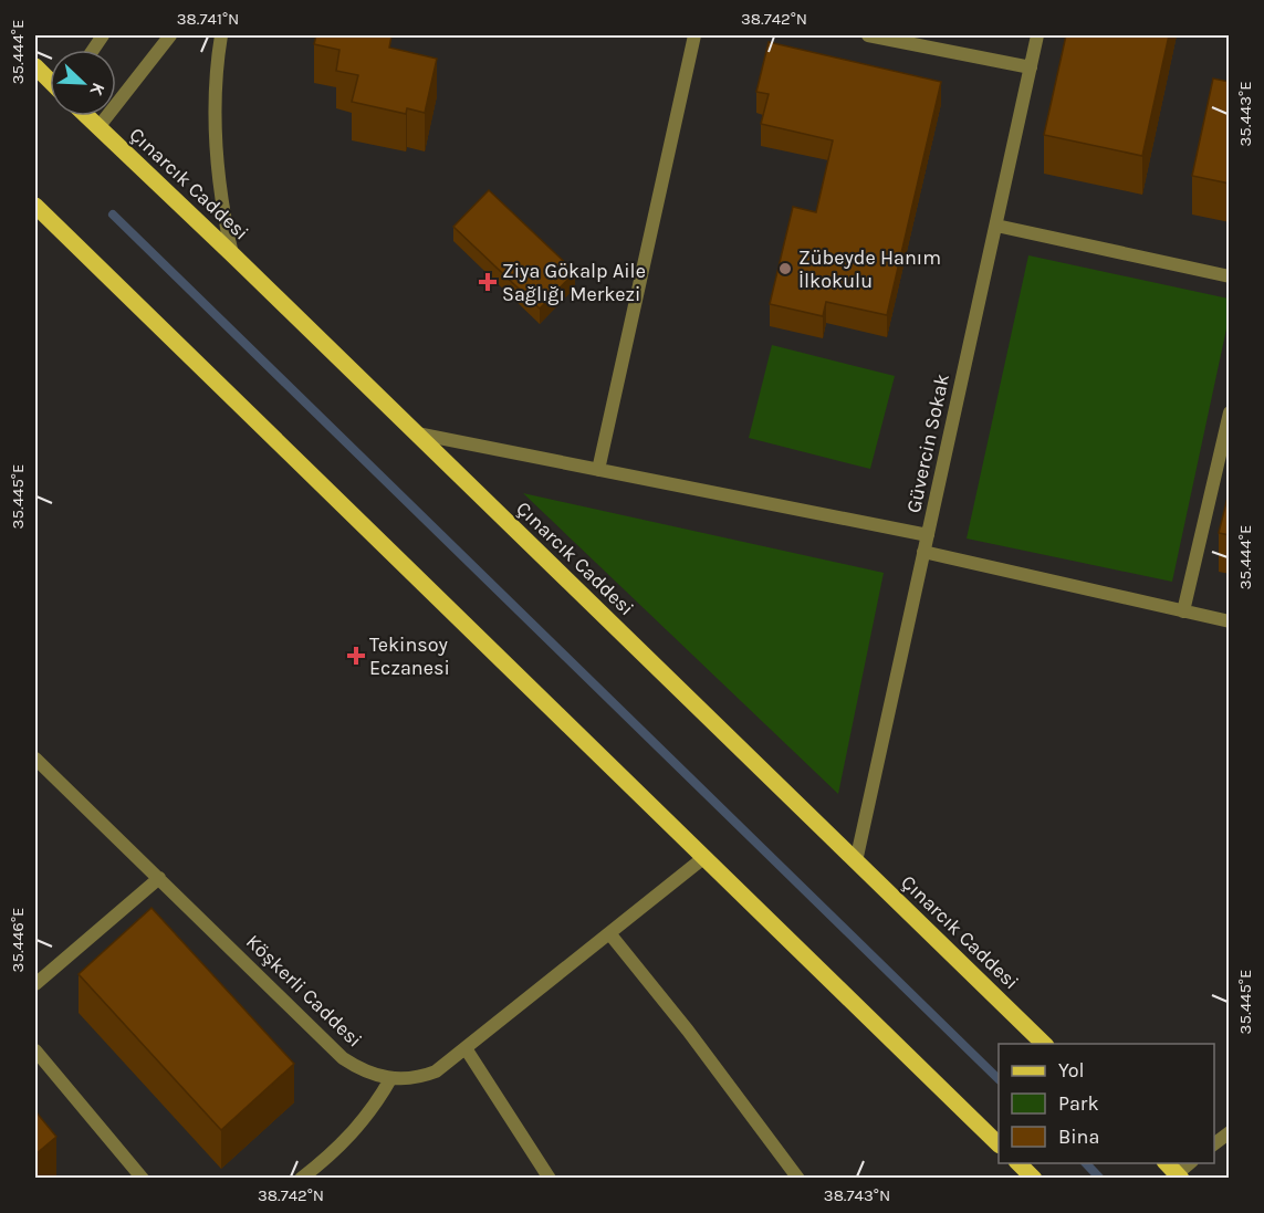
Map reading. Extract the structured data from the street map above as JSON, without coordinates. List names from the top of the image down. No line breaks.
{"streets":{"main road":["Çınarcık Caddesi"],"street":["Güvercin Sokak","Köşkerli Caddesi"]},"crossings":[["Çınarcık Caddesi","Güvercin Sokak"]],"places":{"other":["Zübeyde Hanım İlkokulu"],"health":["Ziya Gökalp Aile Sağlığı Merkezi","Tekinsoy Eczanesi"]},"legend":["Yol","Park","Bina"],"north":"bottom right","coordinates":["38.741°N","38.742°N","35.444°E","35.443°E","35.445°E","35.446°E","38.743°N"]}
